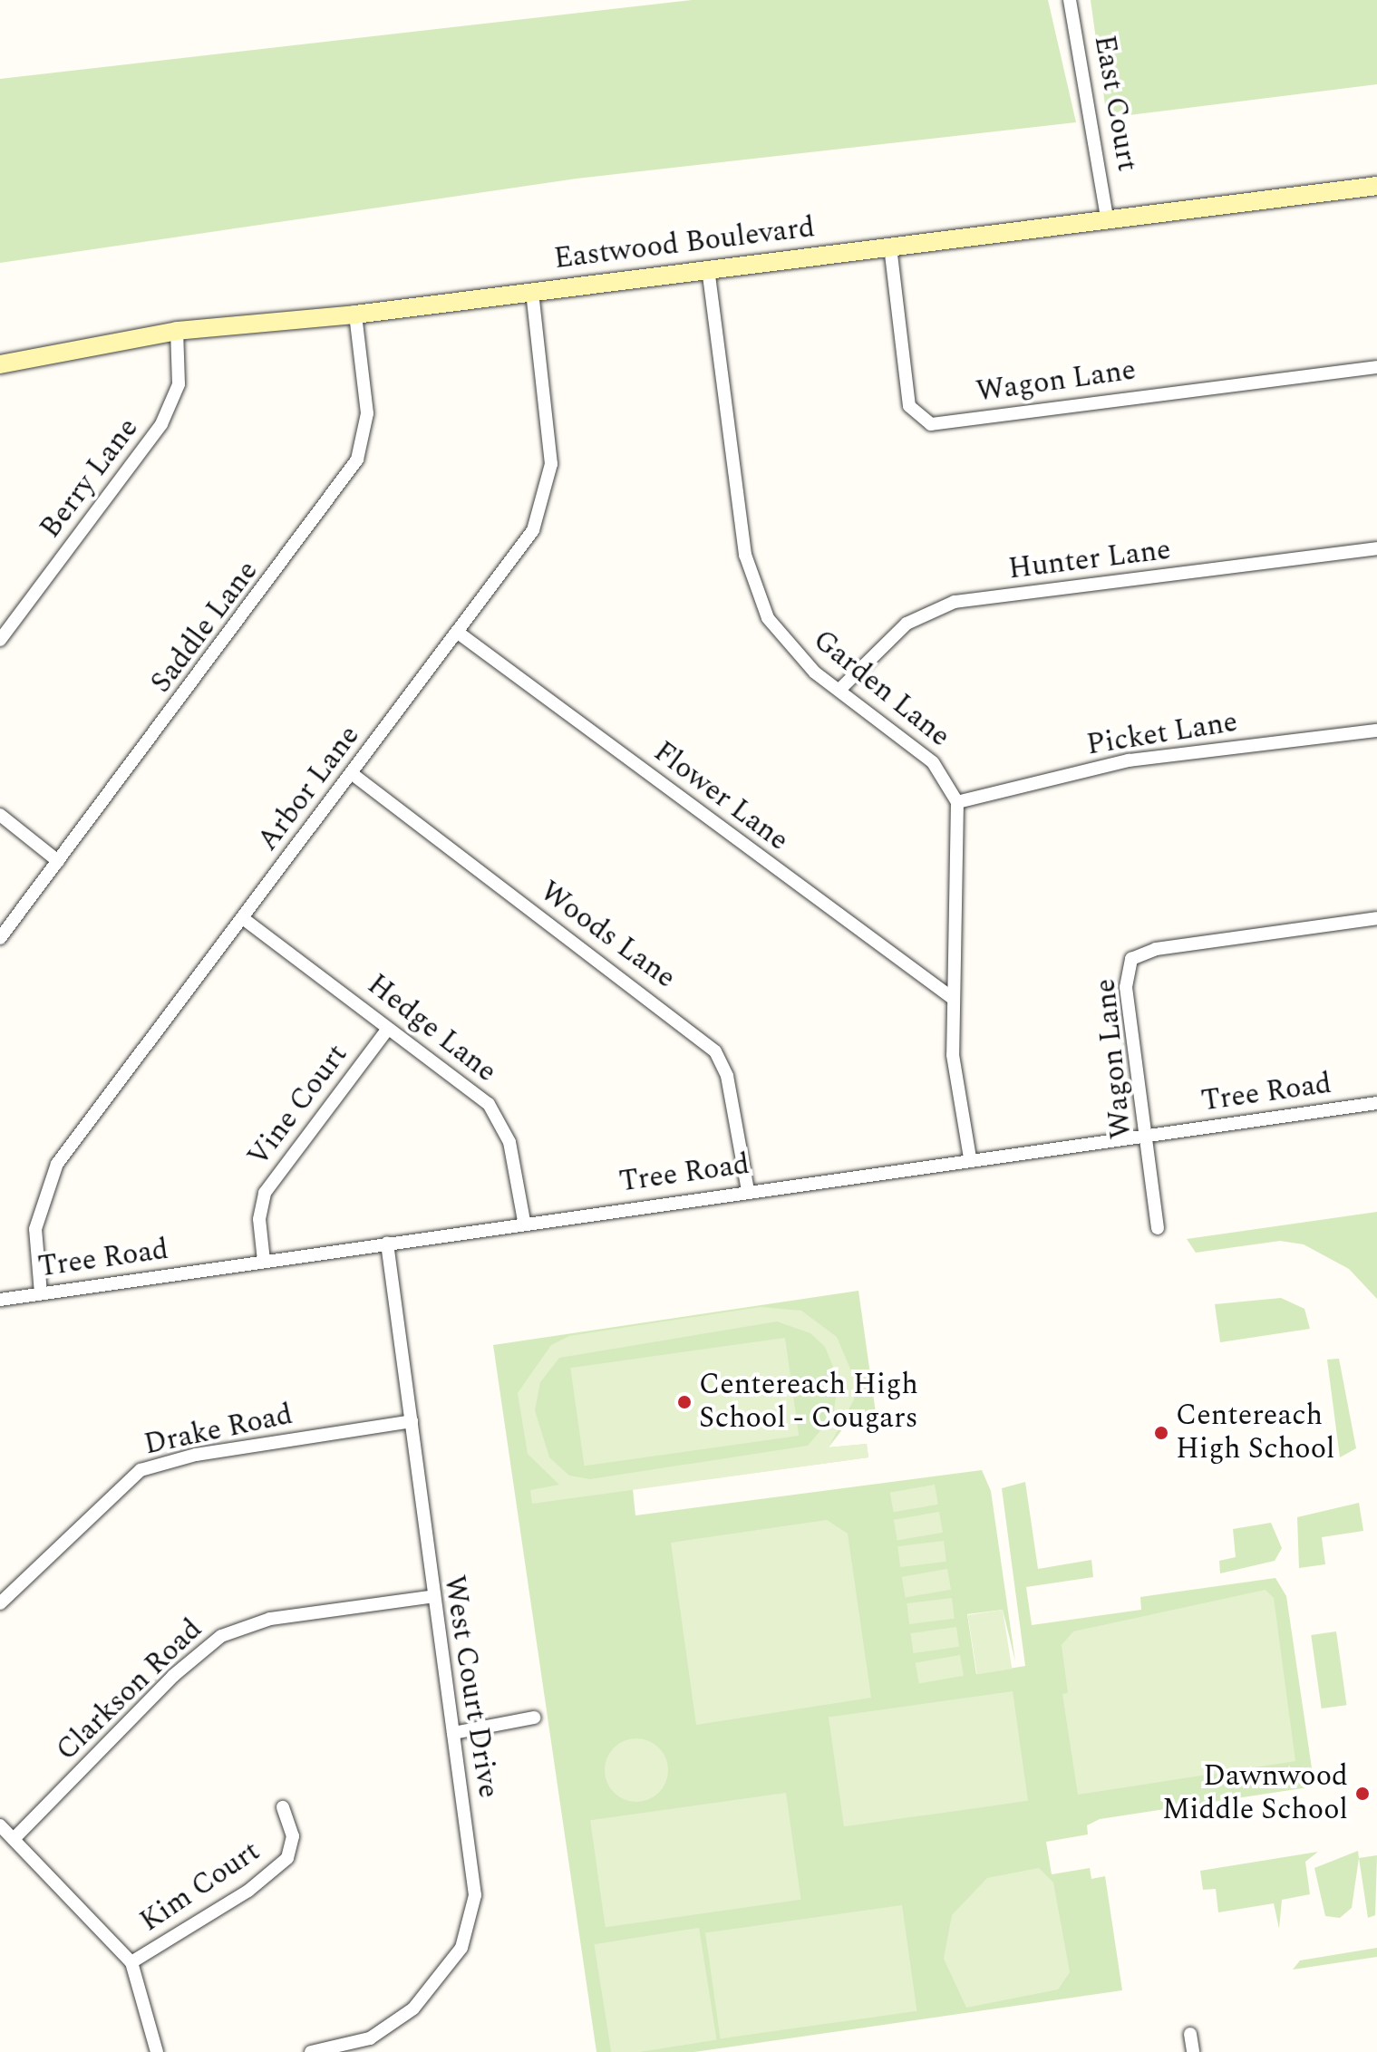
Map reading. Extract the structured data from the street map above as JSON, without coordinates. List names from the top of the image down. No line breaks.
{"streets":{"street":["East Court","Eastwood Boulevard","Wagon Lane","Berry Lane","Hunter Lane","Saddle Lane","Garden Lane","Picket Lane","Arbor Lane","Flower Lane","Woods Lane","Hedge Lane","Tree Road","Vine Court","Drake Road","West Court Drive","Clarkson Road","Kim Court"]},"crossings":[["East Court","Eastwood Boulevard"],["Eastwood Boulevard","Wagon Lane"],["Eastwood Boulevard","Berry Lane"],["Eastwood Boulevard","Saddle Lane"],["Eastwood Boulevard","Garden Lane"],["Eastwood Boulevard","Arbor Lane"],["Wagon Lane","Tree Road"],["Hunter Lane","Garden Lane"],["Garden Lane","Picket Lane"],["Arbor Lane","Flower Lane"],["Arbor Lane","Woods Lane"],["Arbor Lane","Hedge Lane"],["Arbor Lane","Tree Road"],["Woods Lane","Tree Road"],["Hedge Lane","Tree Road"],["Hedge Lane","Vine Court"],["Tree Road","Vine Court"],["Tree Road","West Court Drive"],["Drake Road","West Court Drive"],["West Court Drive","Clarkson Road"]],"places":["Centereach High School - Cougars","Centereach High School","Dawnwood Middle School"]}
